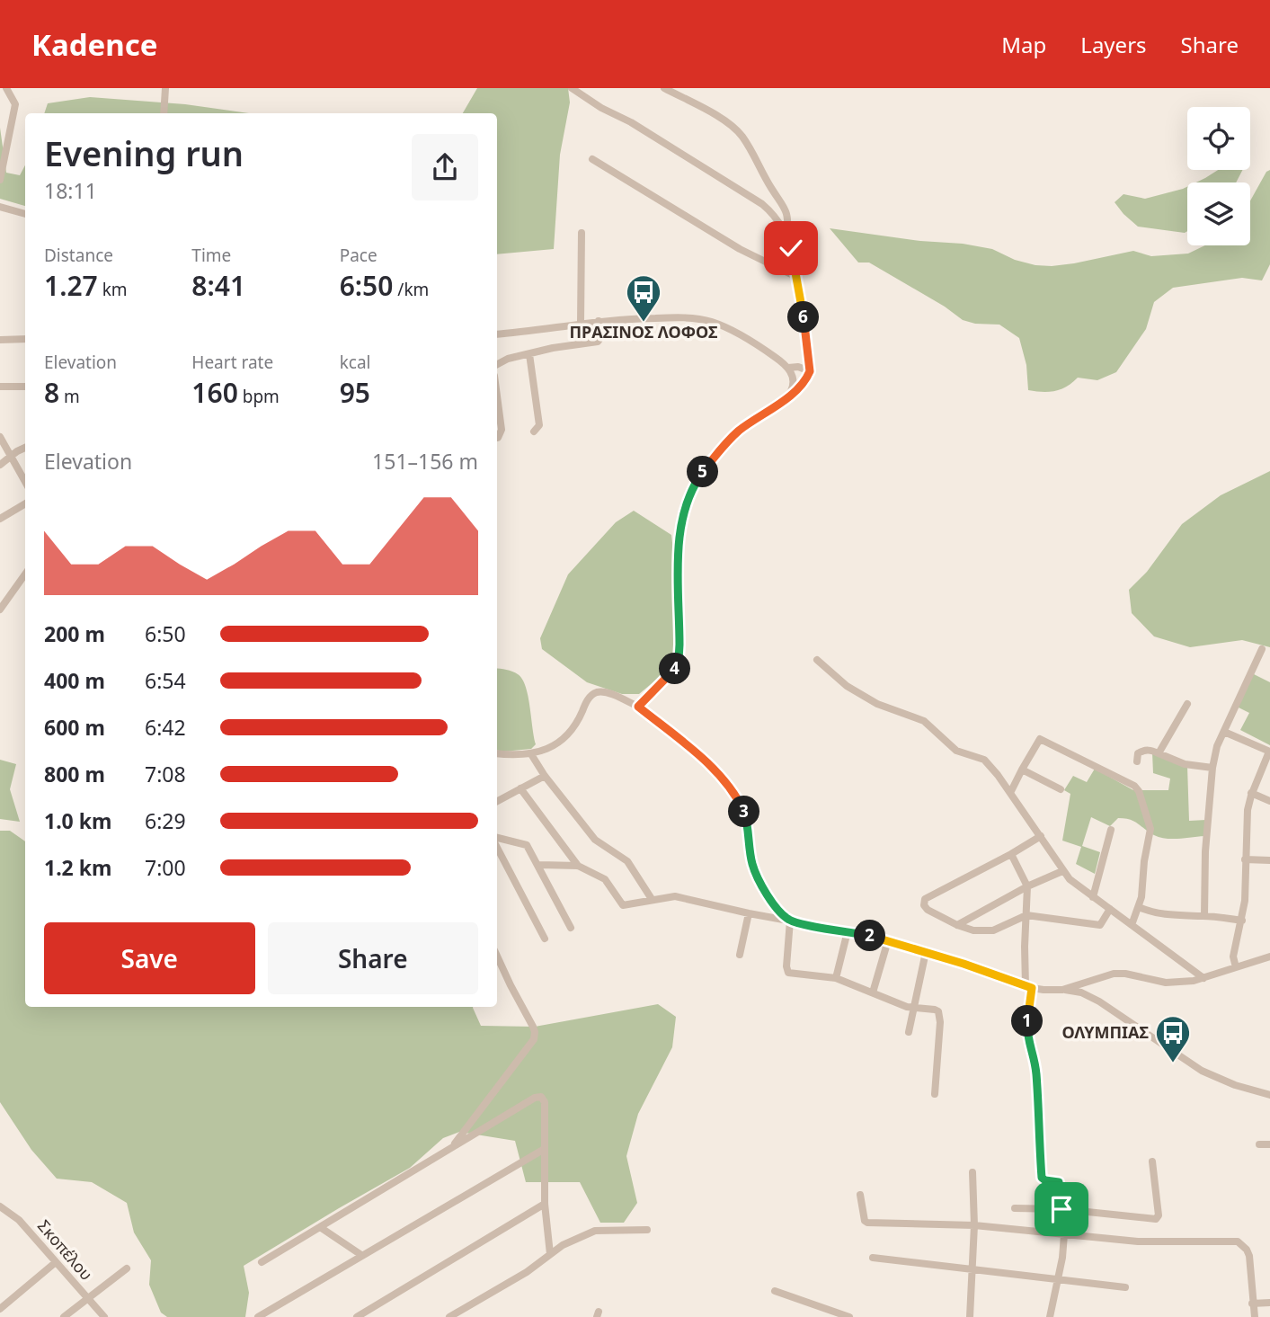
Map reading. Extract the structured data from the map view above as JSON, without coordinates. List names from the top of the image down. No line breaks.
{"streets":{"street":["Σκοπέλου"]},"places":{"bus stop":["ΠΡΑΣΙΝΟΣ ΛΟΦΟΣ","ΟΛΥΜΠΙΑΣ"]},"page":{"header":"Kadence","nav":["Map","Layers","Share"],"heading":["Evening run","18:11"],"stats":[["Distance","1.27 km"],["Time","8:41"],["Pace","6:50 /km"],["Elevation","8 m"],["Heart rate","160 bpm"],["kcal","95"]],"pins":["6","5","4","3","2","1"],"chart":["Elevation","151–156 m"],"list":[{"name":"200 m","note":"6:50"},{"name":"400 m","note":"6:54"},{"name":"600 m","note":"6:42"},{"name":"800 m","note":"7:08"},{"name":"1.0 km","note":"6:29"},{"name":"1.2 km","note":"7:00"}],"buttons":["Save","Share"]}}
